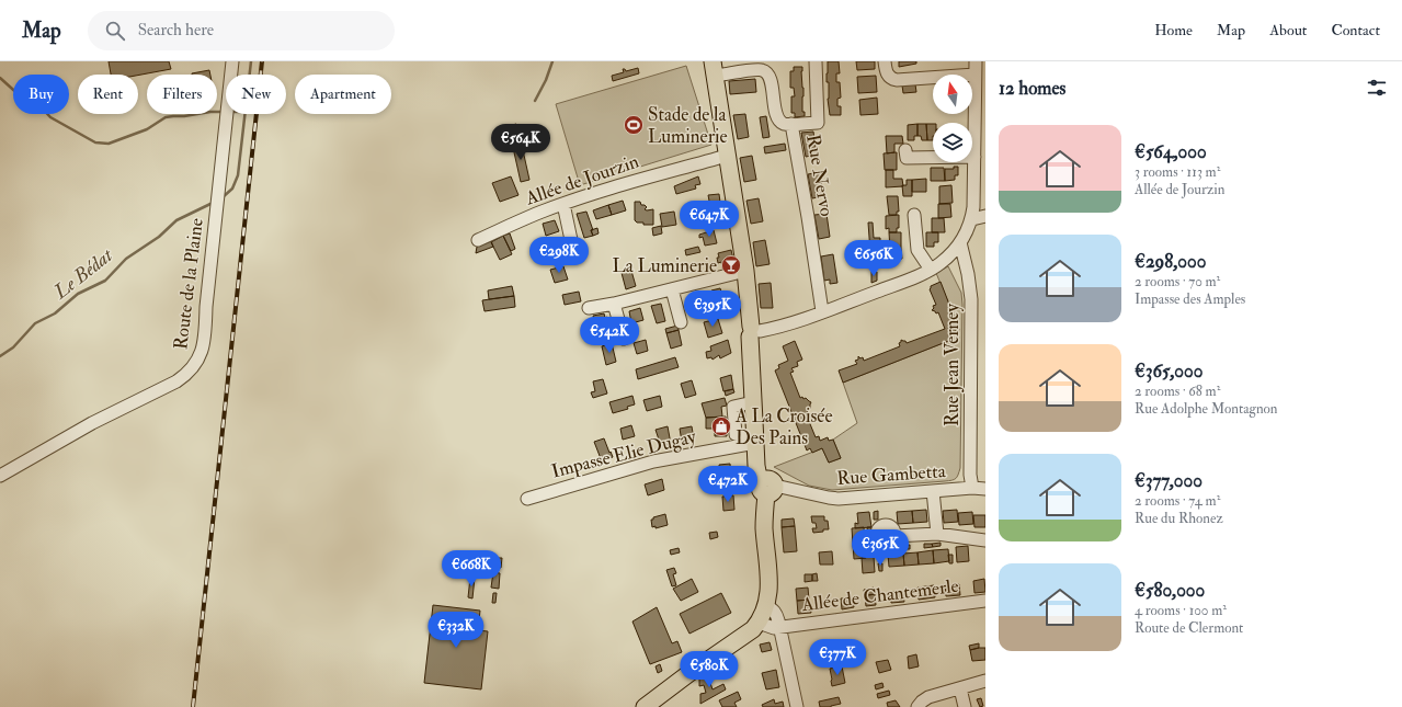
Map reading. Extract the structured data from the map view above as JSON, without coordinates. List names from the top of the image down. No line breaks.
{"streets":{"street":["Rue Nervo","Allée de Jourzin","Route de la Plaine","Rue Jean Verney","Impasse Elie Dugay","Rue Gambetta","Allée de Chantemerle"]},"crossings":[["Rue Jean Verney","Rue Gambetta"]],"water":["Le Bédat"],"places":{"sports":["Stade de la Luminerie"],"bar":["La Luminerie"],"shop":["A La Croisée Des Pains"]},"north":"top","page":{"header":"Map","search":"Search here","nav":["Home","Map","About","Contact"],"heading":"12 homes","chip":["Buy","Rent","Filters","New","Apartment"],"list":[{"name":"€564,000","note":"3 rooms · 113 m² · Allée de Jourzin"},{"name":"€298,000","note":"2 rooms · 70 m² · Impasse des Amples"},{"name":"€365,000","note":"2 rooms · 68 m² · Rue Adolphe Montagnon"},{"name":"€377,000","note":"2 rooms · 74 m² · Rue du Rhonez"},{"name":"€580,000","note":"4 rooms · 100 m² · Route de Clermont"}],"price":["€564K","€647K","€298K","€656K","€395K","€542K","€472K","€365K","€668K","€332K","€377K","€580K"]}}
